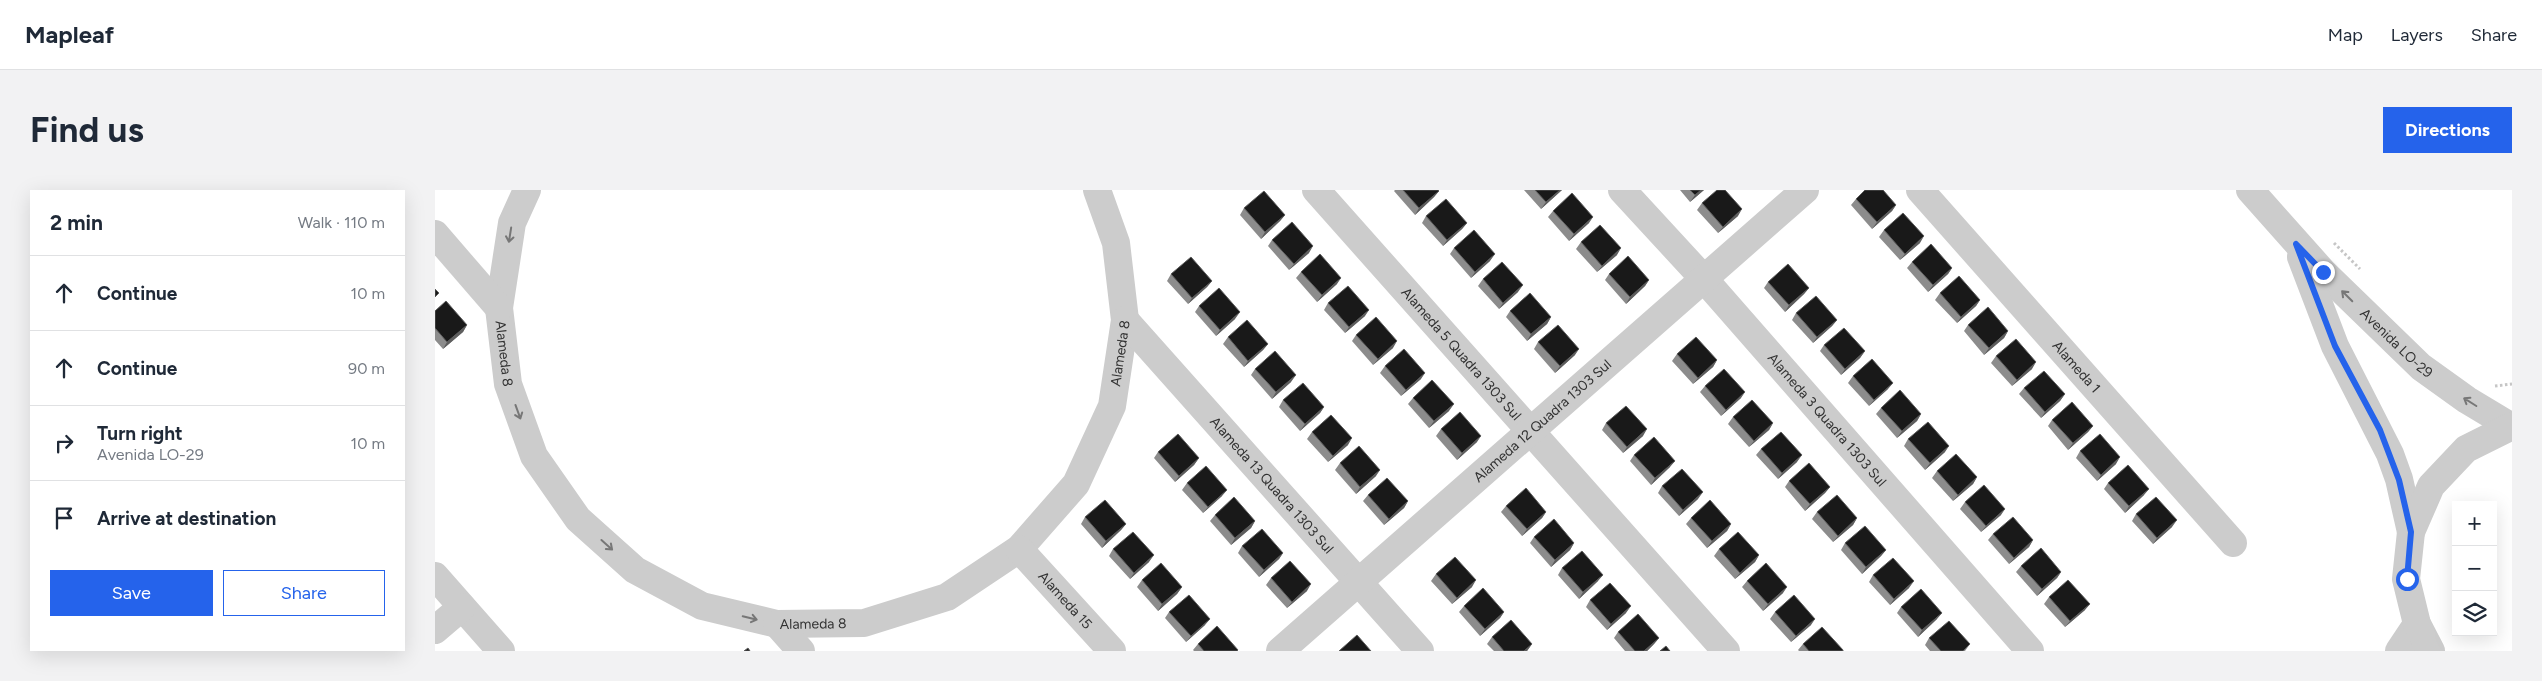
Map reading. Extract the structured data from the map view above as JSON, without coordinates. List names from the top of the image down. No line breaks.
{"streets":{"street":["Avenida LO-29","Alameda 8","Alameda 5 Quadra 1303 Sul","Alameda 1","Alameda 3 Quadra 1303 Sul","Alameda 12 Quadra 1303 Sul","Alameda 13 Quadra 1303 Sul","Alameda 15"]},"crossings":[["Alameda 8","Alameda 13 Quadra 1303 Sul"],["Alameda 8","Alameda 15"],["Alameda 5 Quadra 1303 Sul","Alameda 12 Quadra 1303 Sul"],["Alameda 3 Quadra 1303 Sul","Alameda 12 Quadra 1303 Sul"],["Alameda 12 Quadra 1303 Sul","Alameda 13 Quadra 1303 Sul"]],"one_way":["Avenida LO-29"],"page":{"header":"Mapleaf","nav":["Map","Layers","Share"],"buttons":["Directions",["Save","Share"]],"title":"Find us","heading":["2 min","Walk · 110 m"],"list":[["Continue","10 m"],["Continue","90 m"],["Turn right","Avenida LO-29","10 m"],"Arrive at destination"],"map_buttons":["+","−"]}}
